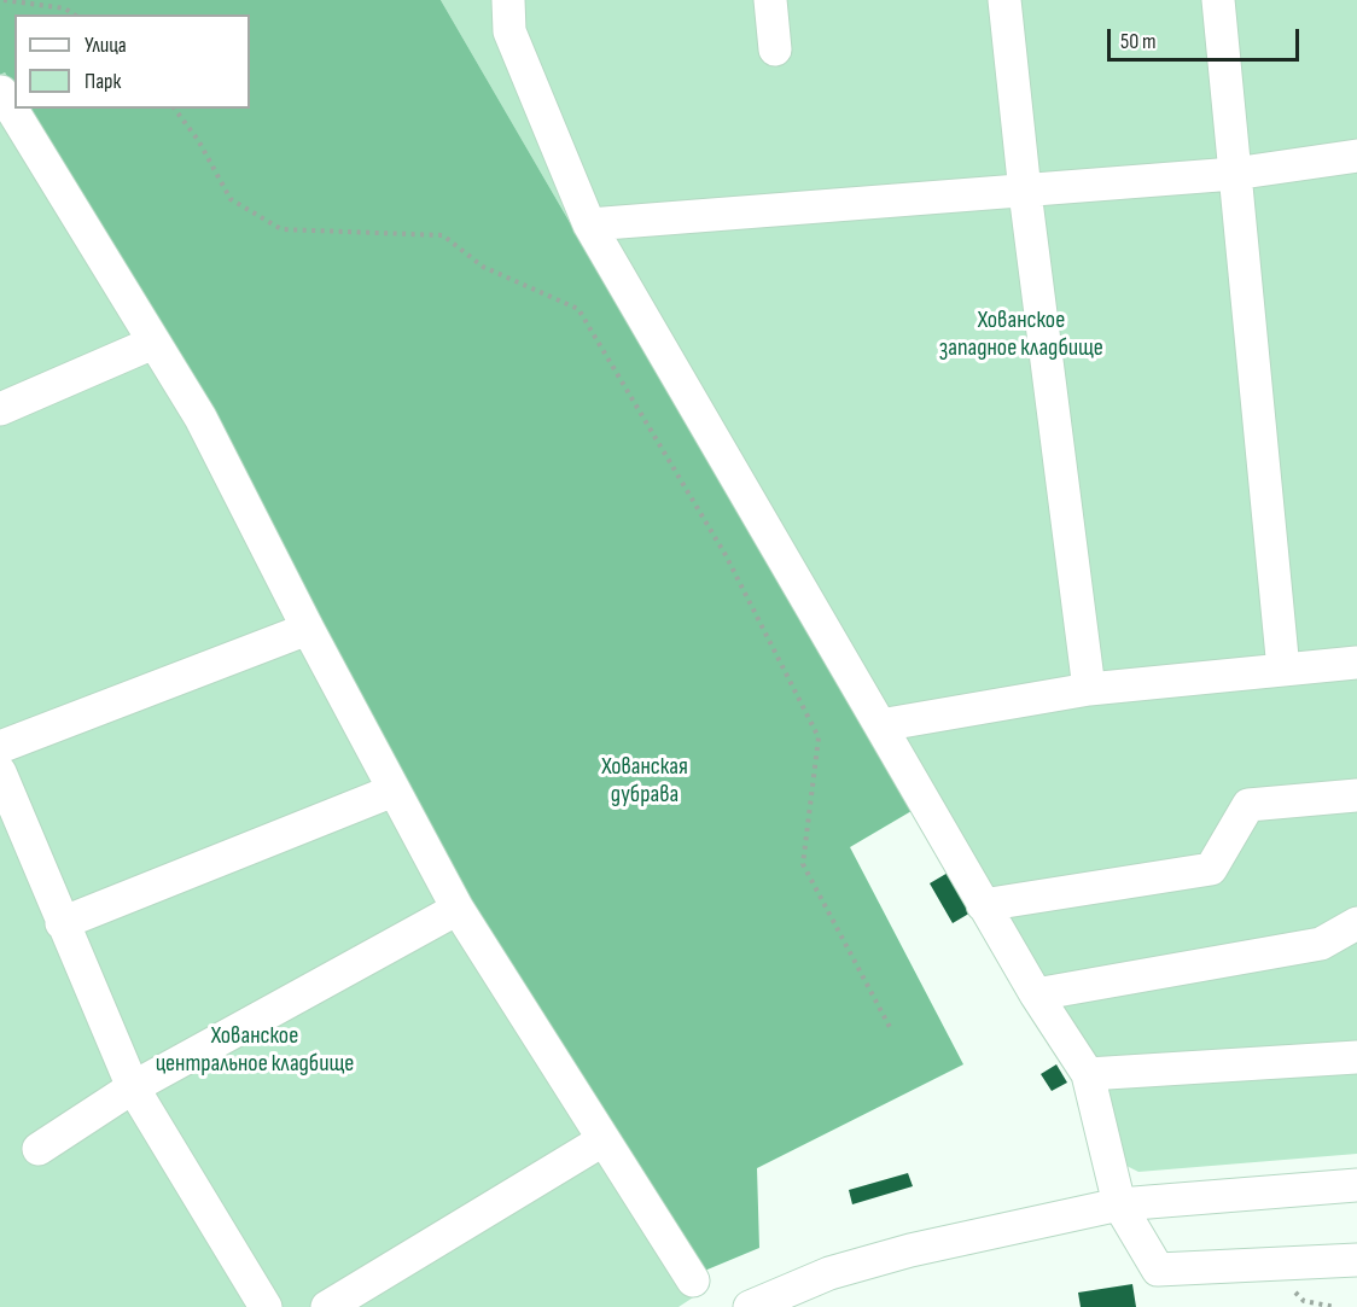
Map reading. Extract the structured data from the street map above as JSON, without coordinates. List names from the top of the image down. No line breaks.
{"parks":["Хованское западное кладбище","Хованская дубрава","Хованское центральное кладбище"],"legend":["Улица","Парк"],"scale_bar":"50 m"}
